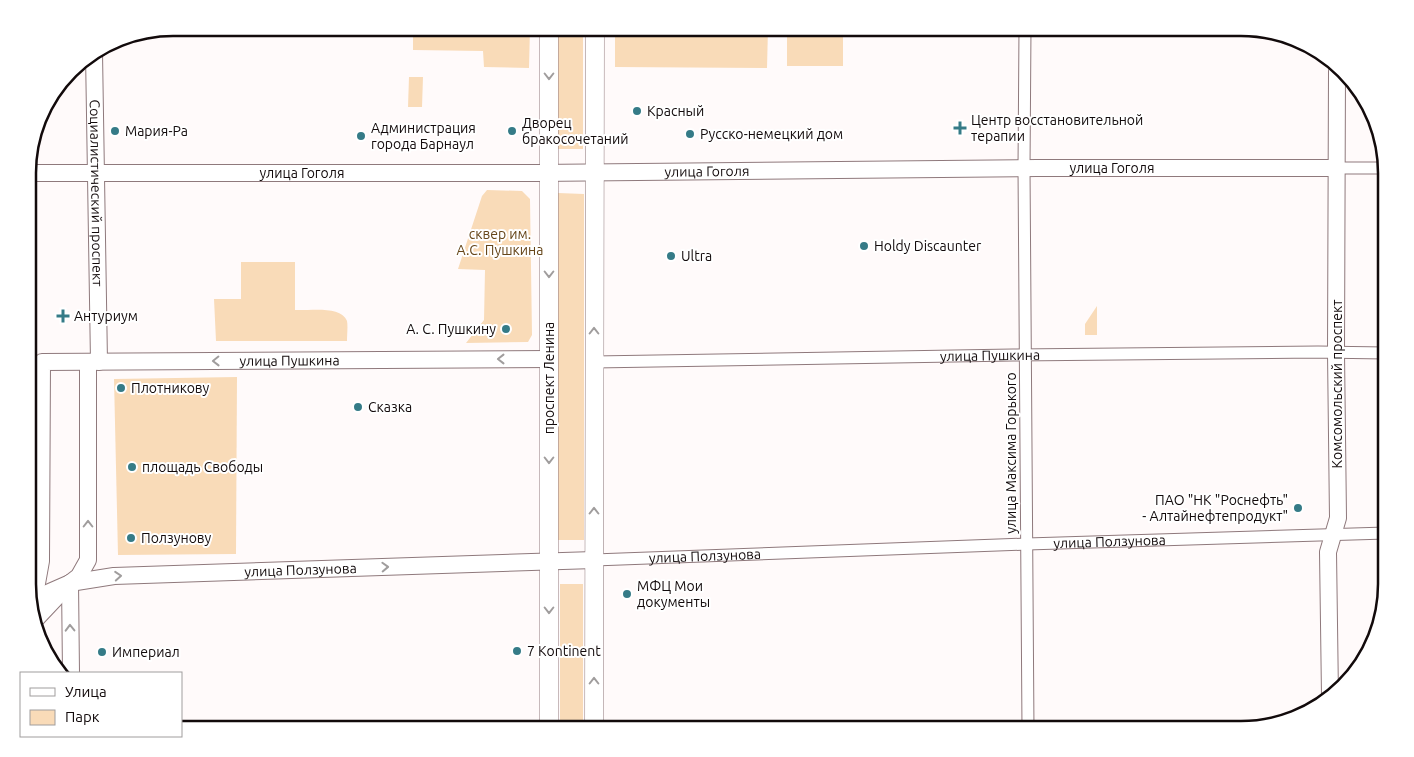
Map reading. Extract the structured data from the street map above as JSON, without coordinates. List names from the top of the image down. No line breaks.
{"streets":{"main road":["проспект Ленина"],"street":["улица Гоголя","Социалистический проспект","улица Пушкина","Комсомольский проспект","улица Максима Горького","улица Ползунова"]},"crossings":[["улица Гоголя","Социалистический проспект"],["улица Гоголя","проспект Ленина"],["улица Гоголя","Комсомольский проспект"],["улица Гоголя","улица Максима Горького"],["Социалистический проспект","улица Пушкина"],["Социалистический проспект","улица Ползунова"],["улица Пушкина","проспект Ленина"],["улица Пушкина","Комсомольский проспект"],["улица Пушкина","улица Максима Горького"],["проспект Ленина","улица Ползунова"],["Комсомольский проспект","улица Ползунова"],["улица Максима Горького","улица Ползунова"]],"one_way":["улица Пушкина","улица Ползунова"],"parks":["сквер им. А.С. Пушкина"],"places":{"other":["Красный","Мария-Ра","Дворец бракосочетаний","Русско-немецкий дом","Администрация города Барнаул","Holdy Discaunter","Ultra","А. С. Пушкину","Плотникову","Сказка","площадь Свободы","ПАО \"НК \"Роснефть\" - Алтайнефтепродукт\"","Ползунову","МФЦ Мои документы","7 Kontinent","Империал"],"health":["Центр восстановительной терапии","Антуриум"]},"legend":["Улица","Парк"]}
